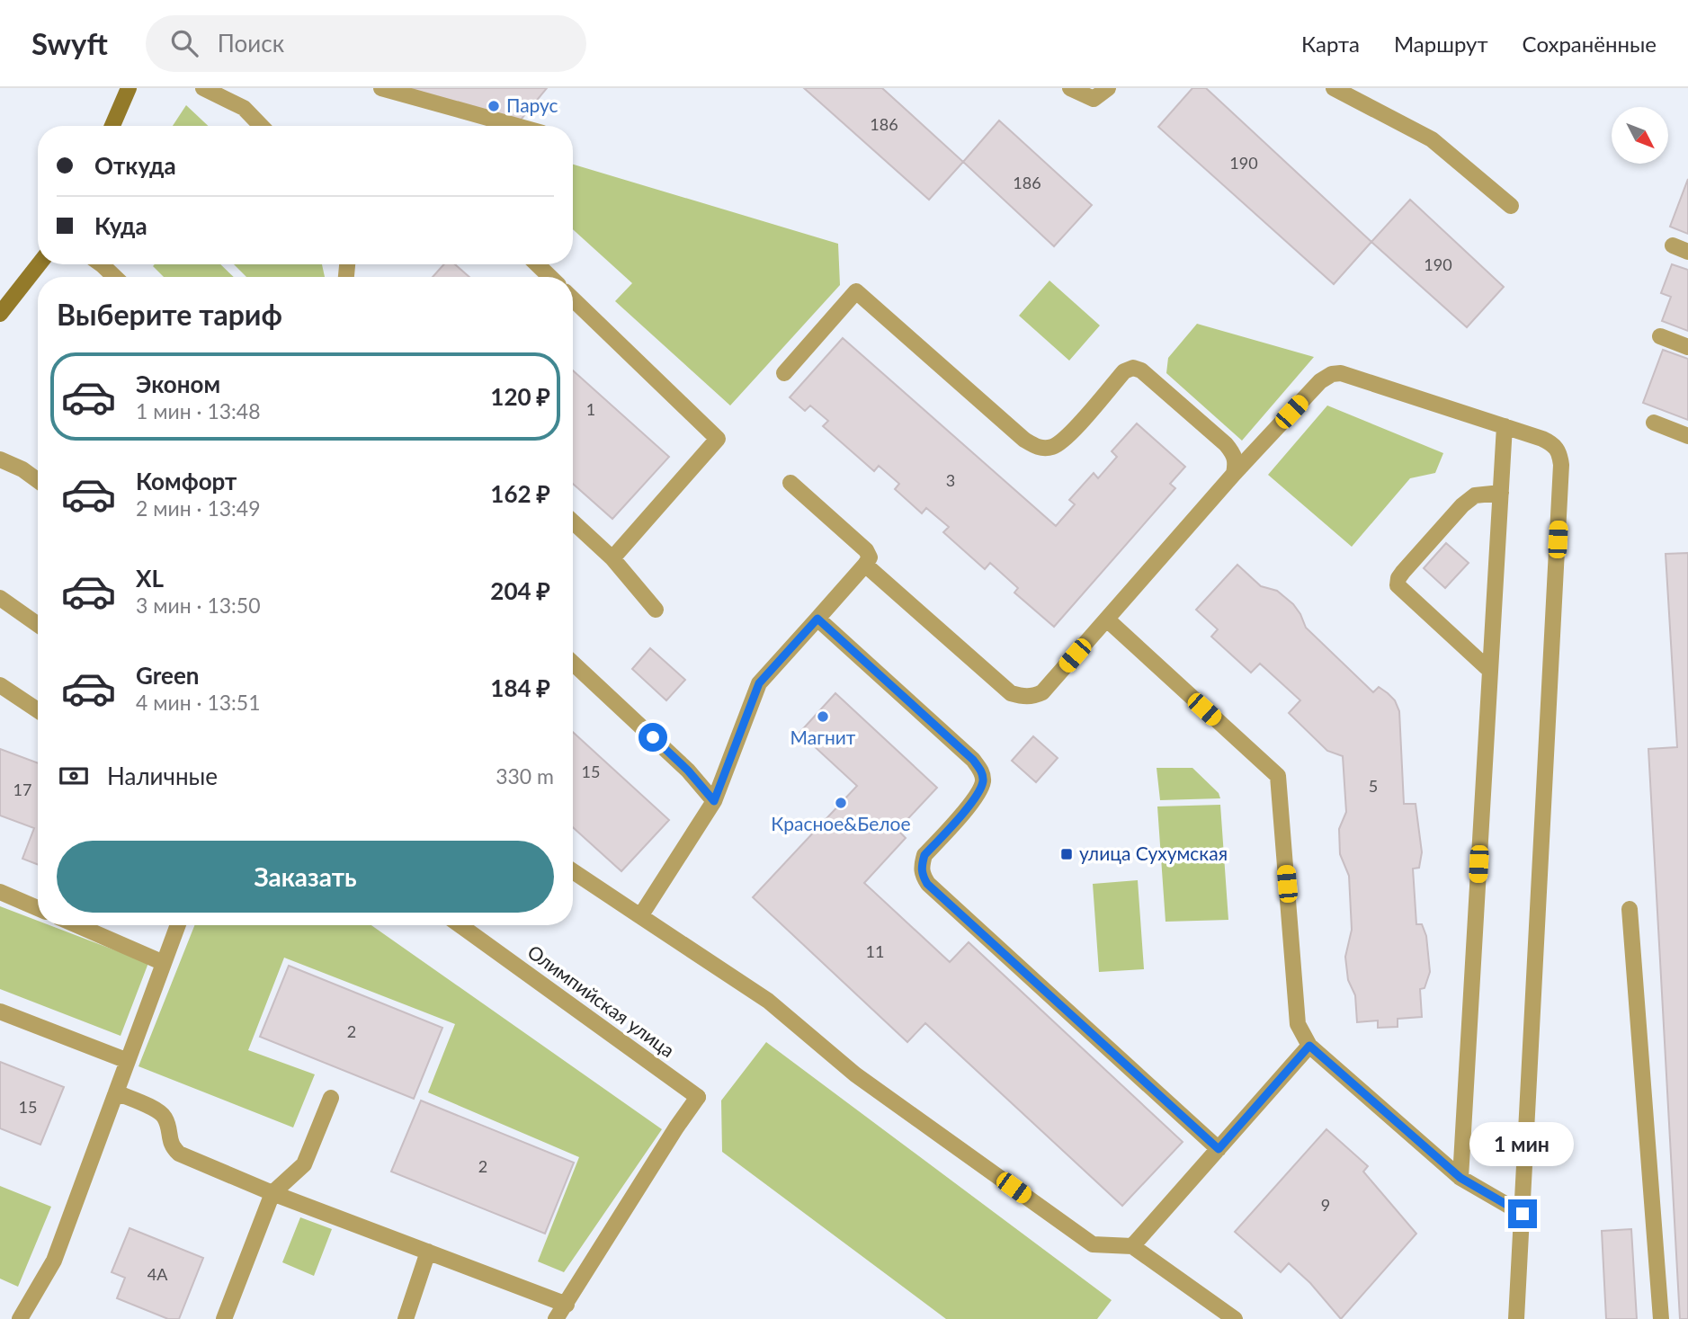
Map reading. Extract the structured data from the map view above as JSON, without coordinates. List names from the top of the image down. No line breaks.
{"streets":{"street":["Олимпийская улица"]},"places":{"other":["Парус","Магнит","Красное&Белое"],"transit":["улица Сухумская"]},"house_numbers":["186","190","186","190","1","3","15","5","17","11","2","15","2","9","4А"],"north":"bottom right","page":{"header":"Swyft","search":"Поиск","nav":["Карта","Маршрут","Сохранённые"],"banner":["Откуда","Куда"],"heading":"Выберите тариф","list":[{"name":"Эконом","note":"1 мин · 13:48","value":"120 ₽"},{"name":"Комфорт","note":"2 мин · 13:49","value":"162 ₽"},{"name":"XL","note":"3 мин · 13:50","value":"204 ₽"},{"name":"Green","note":"4 мин · 13:51","value":"184 ₽"}],"pay":["Наличные","330 m"],"buttons":"Заказать","bubble":"1 мин"}}
